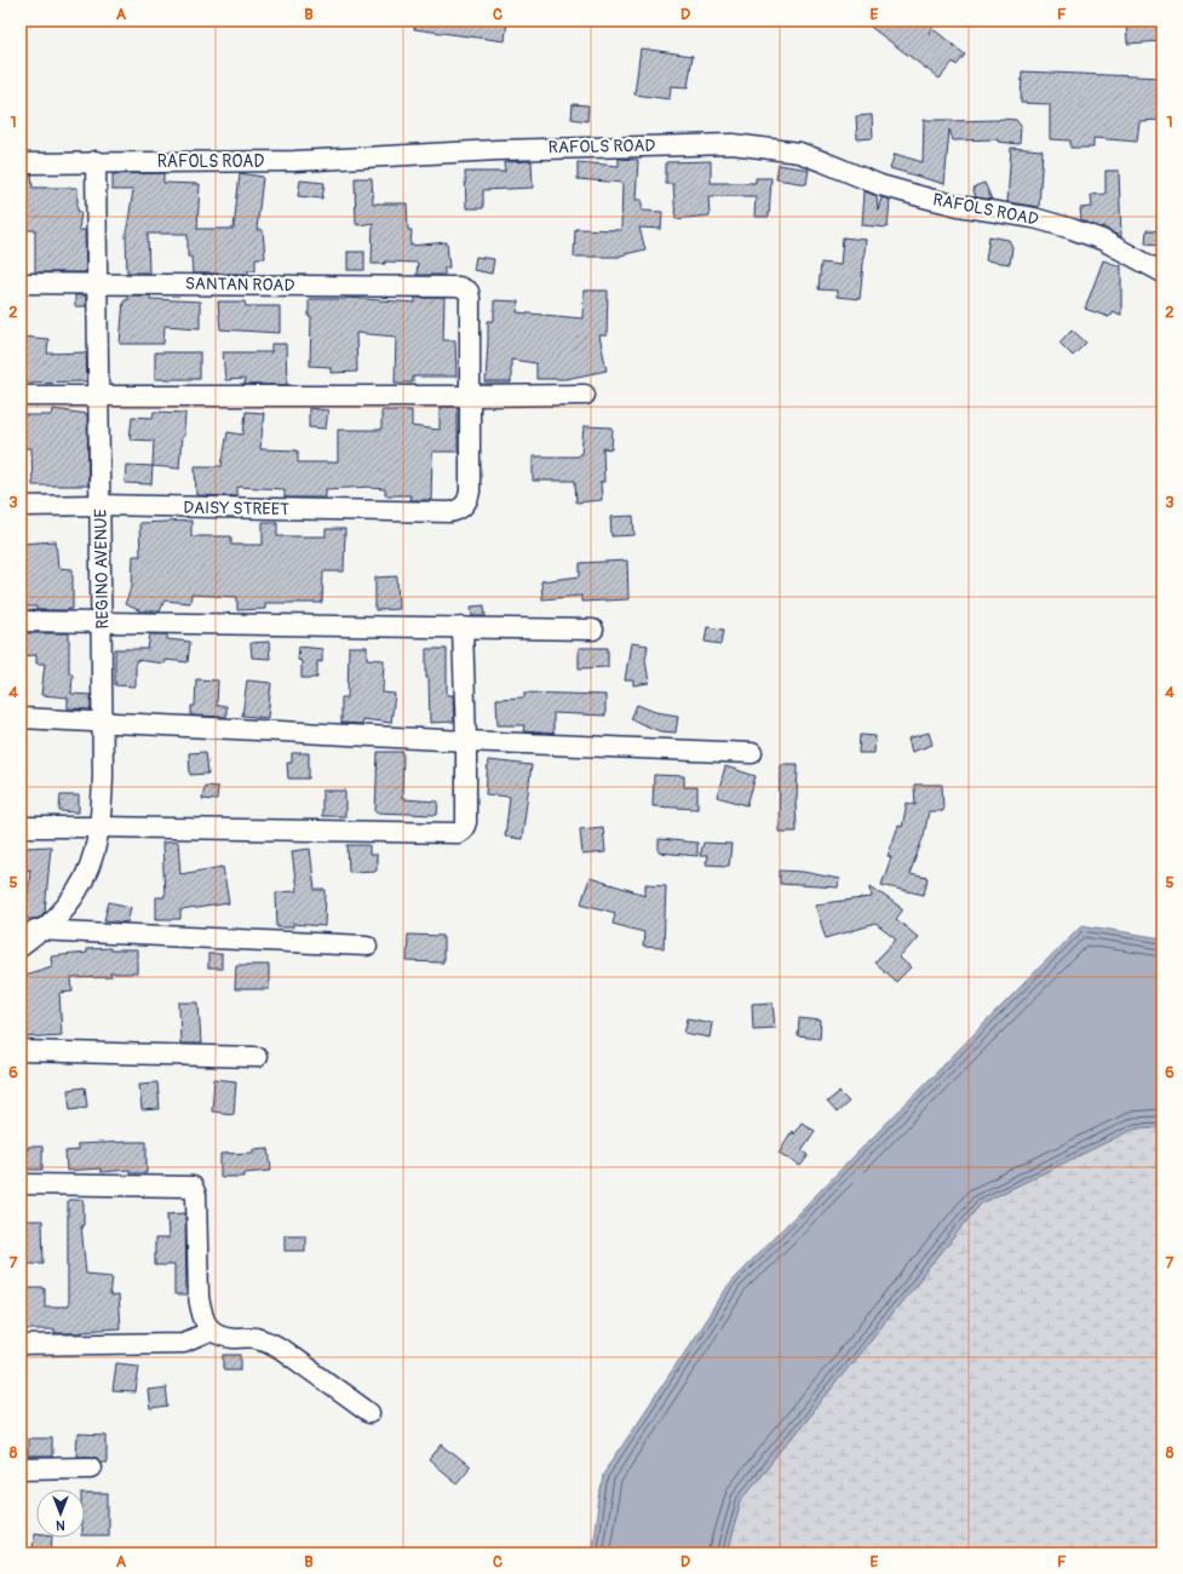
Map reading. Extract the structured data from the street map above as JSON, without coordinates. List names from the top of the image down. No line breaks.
{"streets":{"street":["RAFOLS ROAD","SANTAN ROAD","DAISY STREET","REGINO AVENUE"]},"crossings":[["RAFOLS ROAD","REGINO AVENUE"],["SANTAN ROAD","DAISY STREET"],["SANTAN ROAD","REGINO AVENUE"],["DAISY STREET","REGINO AVENUE"]],"north":"bottom","grid":{"columns":["A","B","C","D","E","F"],"rows":["1","2","3","4","5","6","7","8"]}}
